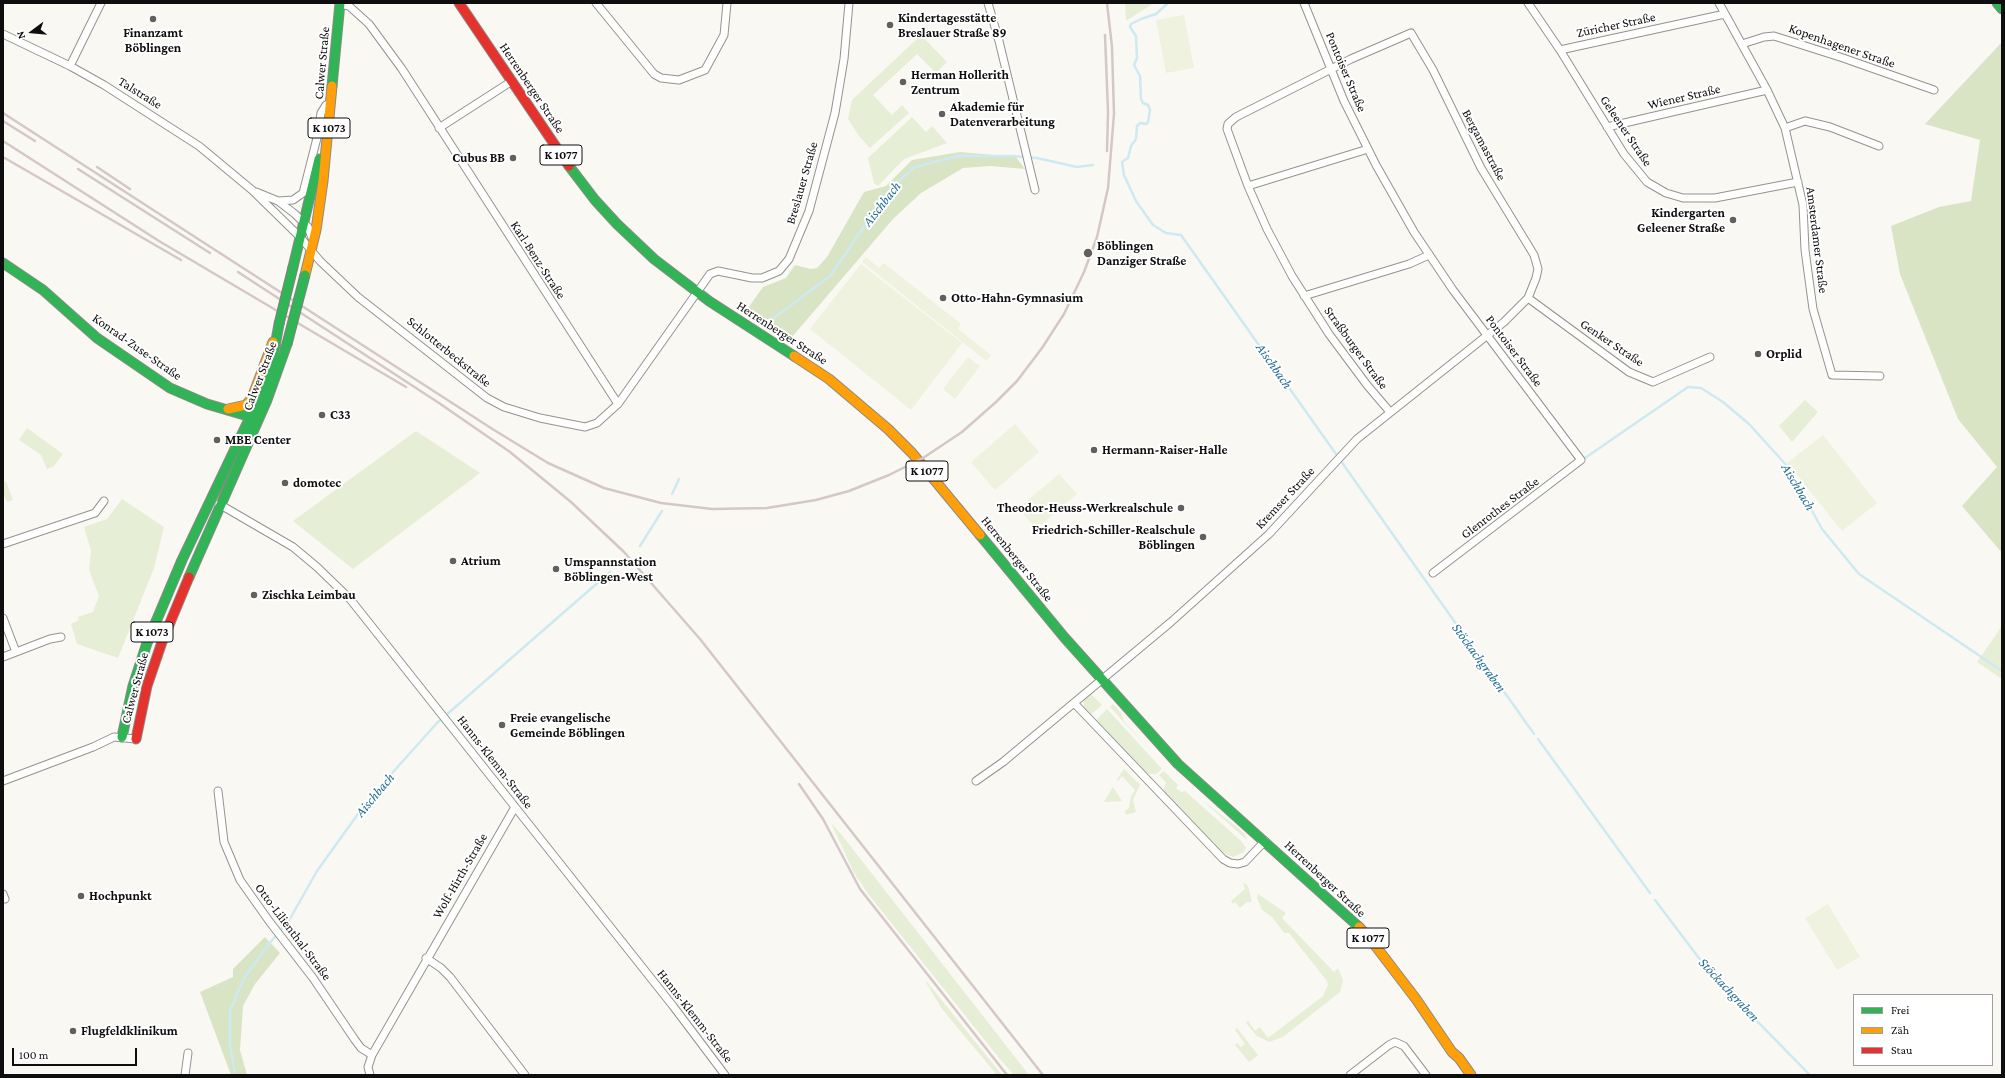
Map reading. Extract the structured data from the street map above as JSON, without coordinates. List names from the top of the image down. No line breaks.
{"streets":{"main road":["Calwer Straße","Herrenberger Straße","K 1073","K 1077","Konrad-Zuse-Straße"],"street":["Züricher Straße","Kopenhagener Straße","Pontoiser Straße","Talstraße","Wiener Straße","Geleener Straße","Bergamastraße","Breslauer Straße","Amsterdamer Straße","Karl-Benz-Straße","Genker Straße","Straßburger Straße","Schlotterbeckstraße","Kremser Straße","Glenrothes Straße","Hanns-Klemm-Straße","Wolf-Hirth-Straße","Otto-Lilienthal-Straße"]},"crossings":[["Züricher Straße","Geleener Straße"],["Züricher Straße","Amsterdamer Straße"],["Kopenhagener Straße","Amsterdamer Straße"],["Calwer Straße","Talstraße"],["Calwer Straße","Karl-Benz-Straße"],["Calwer Straße","Konrad-Zuse-Straße"],["Calwer Straße","Schlotterbeckstraße"],["Calwer Straße","Hanns-Klemm-Straße"],["Pontoiser Straße","Bergamastraße"],["Pontoiser Straße","Straßburger Straße"],["Pontoiser Straße","Kremser Straße"],["Pontoiser Straße","Glenrothes Straße"],["Herrenberger Straße","Breslauer Straße"],["Herrenberger Straße","Schlotterbeckstraße"],["Herrenberger Straße","Kremser Straße"],["Talstraße","Schlotterbeckstraße"],["Wiener Straße","Geleener Straße"],["Wiener Straße","Amsterdamer Straße"],["Geleener Straße","Amsterdamer Straße"],["Bergamastraße","Genker Straße"],["Bergamastraße","Straßburger Straße"],["Bergamastraße","Kremser Straße"],["Breslauer Straße","Schlotterbeckstraße"],["Karl-Benz-Straße","Schlotterbeckstraße"],["Straßburger Straße","Kremser Straße"],["Hanns-Klemm-Straße","Wolf-Hirth-Straße"],["Wolf-Hirth-Straße","Otto-Lilienthal-Straße"]],"water":["Aischbach","Stöckachgraben"],"places":["Finanzamt Böblingen","Kindertagesstätte Breslauer Straße 89","Herman Hollerith Zentrum","Akademie für Datenverarbeitung","Cubus BB","Kindergarten Geleener Straße","Böblingen Danziger Straße","Otto-Hahn-Gymnasium","Orplid","C33","MBE Center","Hermann-Raiser-Halle","domotec","Theodor-Heuss-Werkrealschule","Friedrich-Schiller-Realschule Böblingen","Atrium","Umspannstation Böblingen-West","Zischka Leimbau","Freie evangelische Gemeinde Böblingen","Hochpunkt","Flugfeldklinikum"],"legend":["Frei","Zäh","Stau"],"scale_bar":"100 m","north":"left"}
